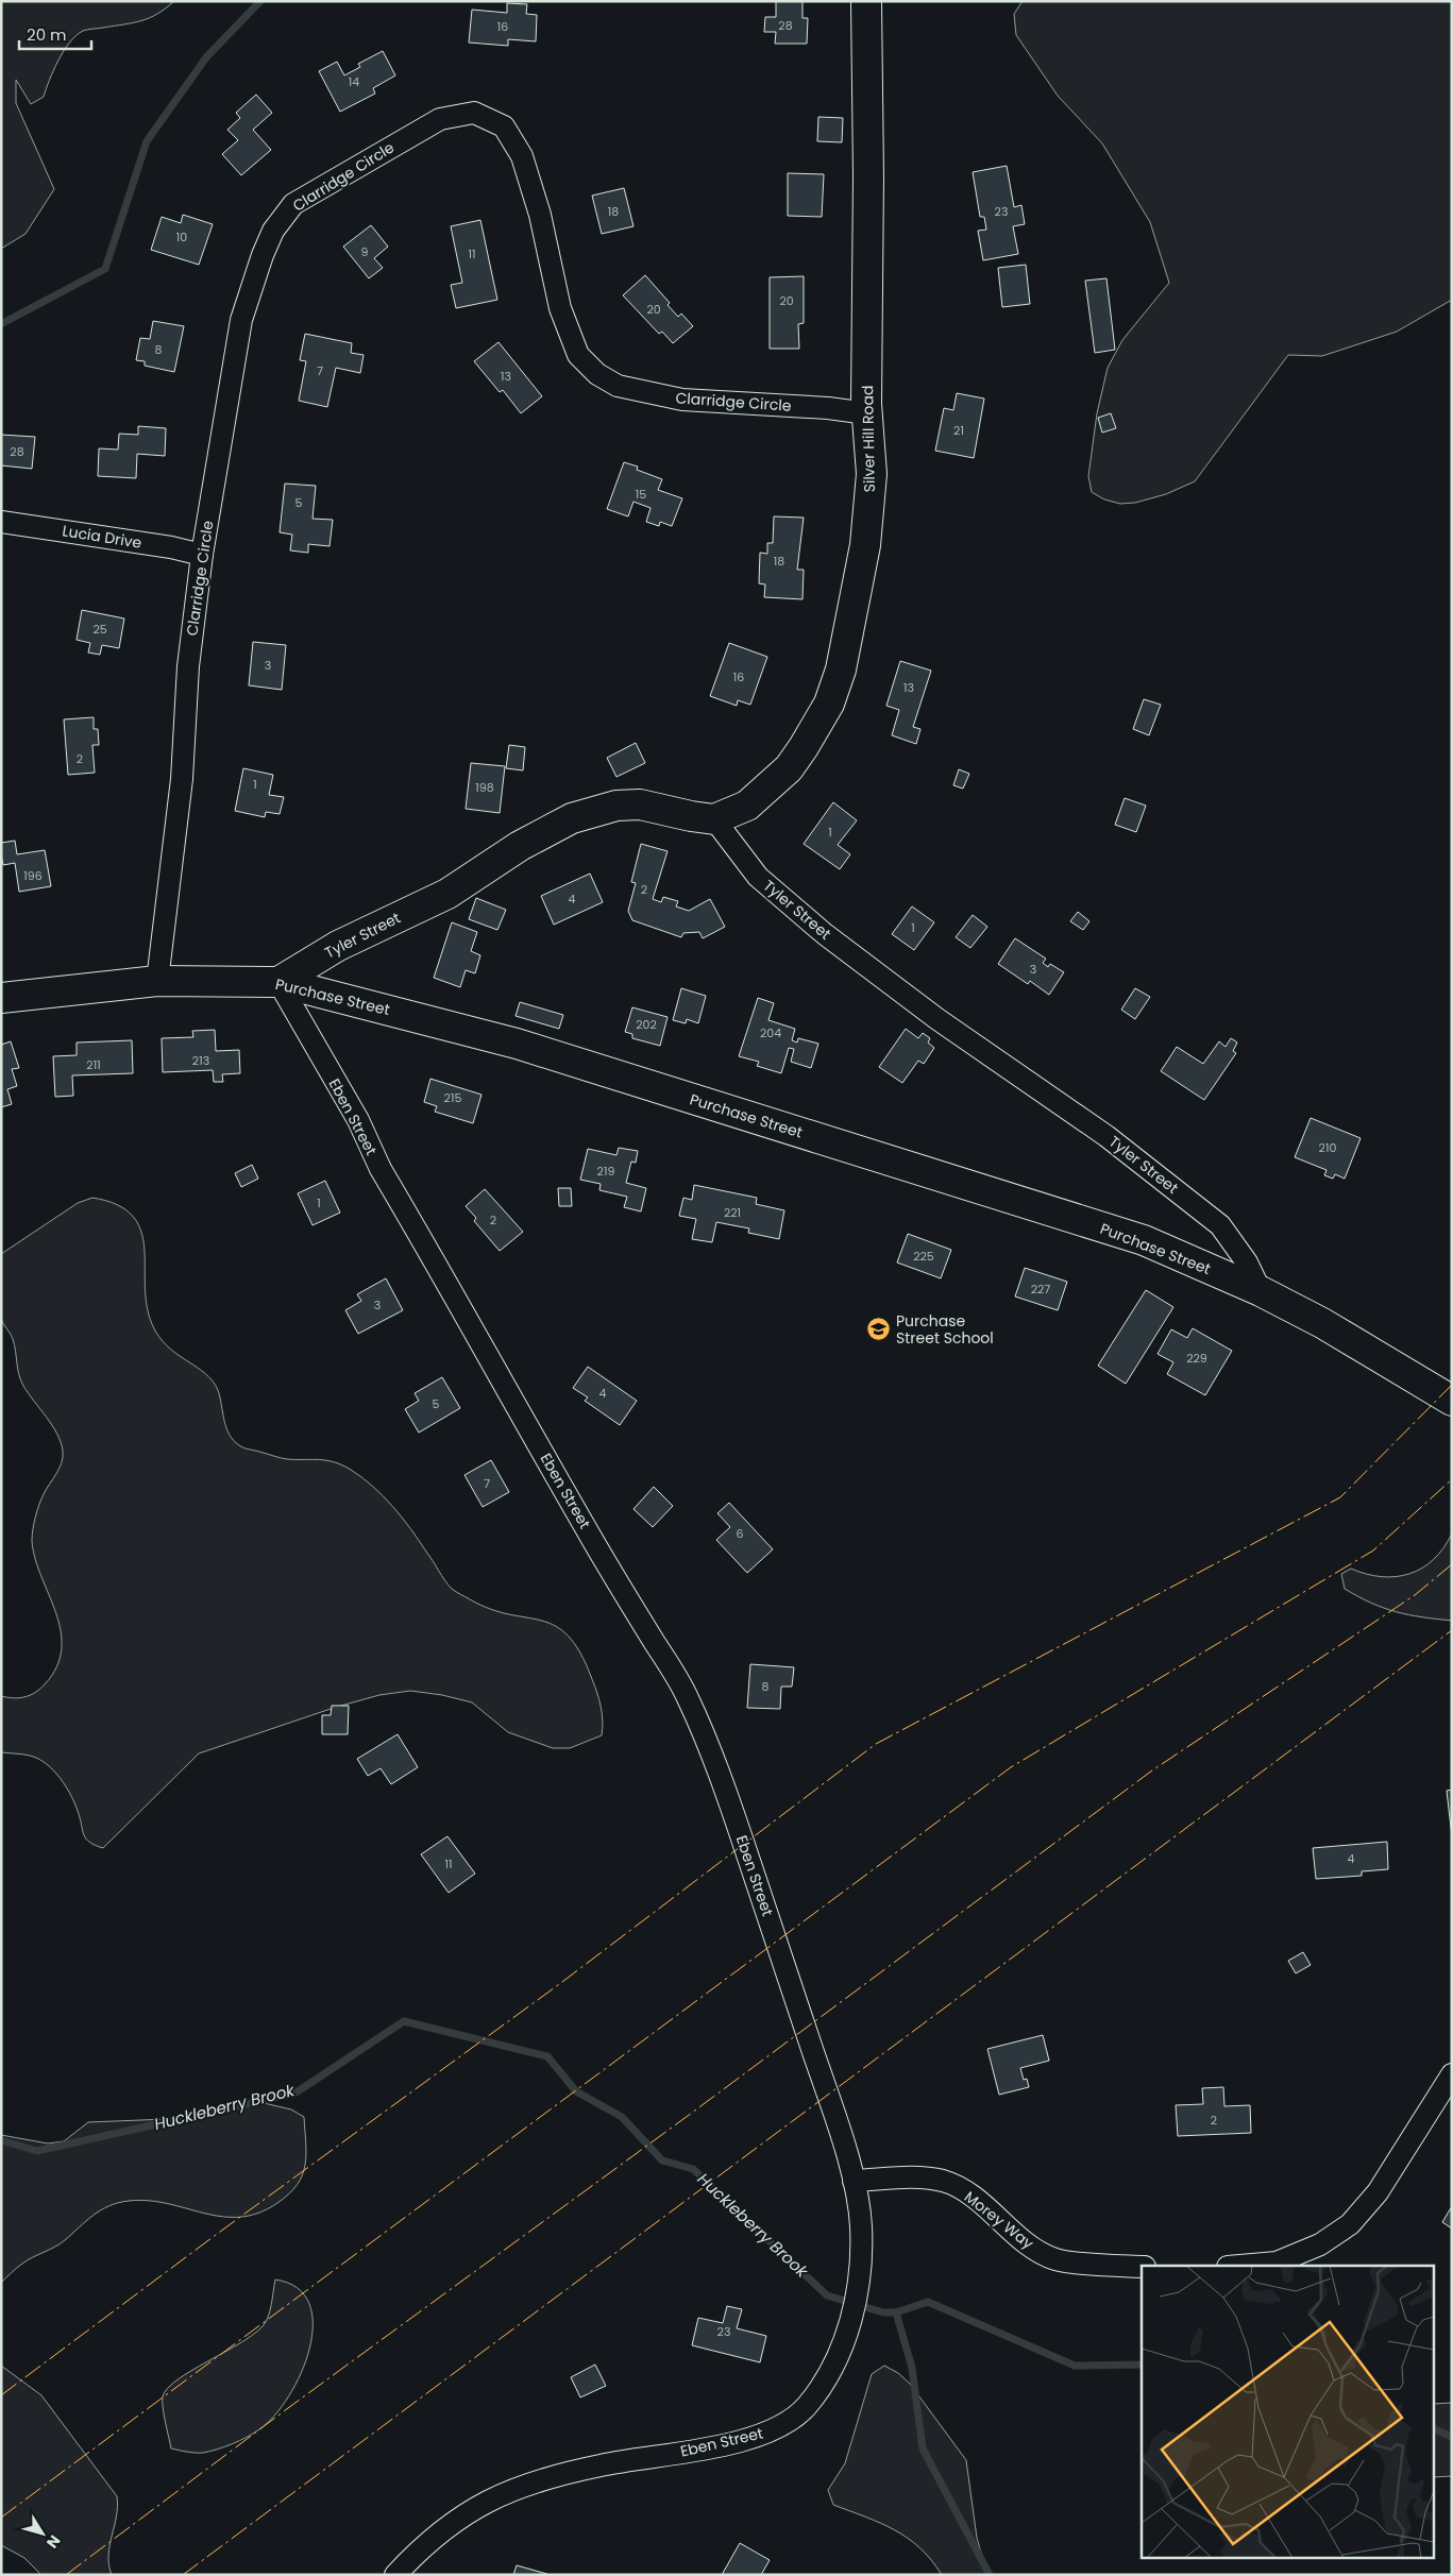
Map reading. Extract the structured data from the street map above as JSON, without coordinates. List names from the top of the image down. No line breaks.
{"streets":{"main road":["Silver Hill Road","Tyler Street","Purchase Street"],"street":["Clarridge Circle","Lucia Drive","Eben Street","Morey Way"]},"crossings":[["Clarridge Circle","Silver Hill Road"],["Clarridge Circle","Lucia Drive"],["Clarridge Circle","Purchase Street"],["Silver Hill Road","Tyler Street"],["Tyler Street","Purchase Street"],["Tyler Street","Eben Street"],["Purchase Street","Eben Street"],["Eben Street","Morey Way"]],"water":["Huckleberry Brook"],"places":{"school or university":["Purchase Street School"]},"house_numbers":["28","16","14","18","23","10","9","11","20","20","8","7","13","21","28","15","5","18","25","3","16","13","2","1","198","1","196","2","4","1","3","202","204","213","211","215","210","219","1","221","2","225","227","3","229","4","5","7","6","8","4","11","2","23"],"scale_bar":"20 m","north":"bottom right"}
